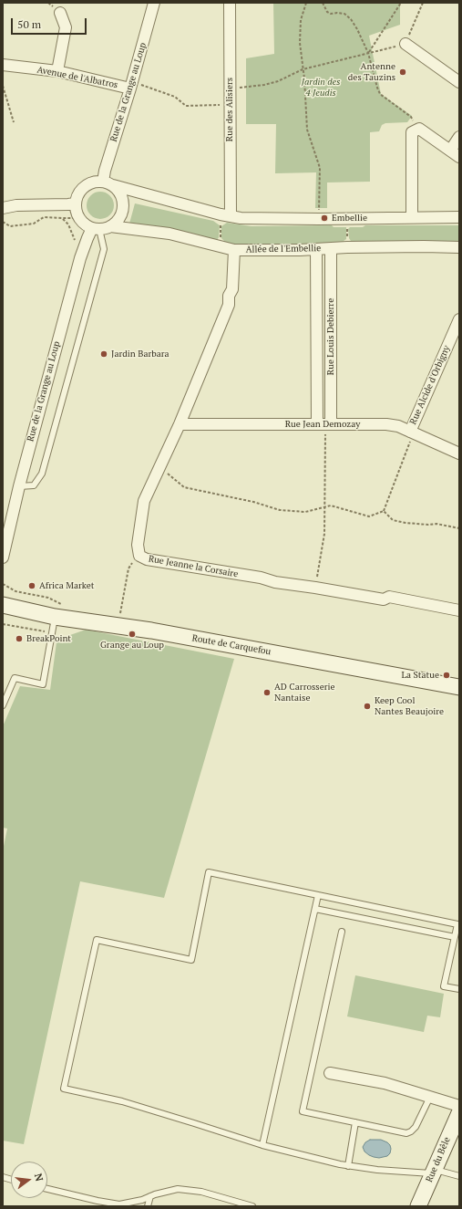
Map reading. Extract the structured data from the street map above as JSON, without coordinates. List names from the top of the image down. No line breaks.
{"streets":{"main road":["Route de Carquefou","Rue du Bêle"],"street":["Avenue de l'Albatros","Rue de la Grange au Loup","Rue des Alisiers","Allée de l'Embellie","Rue Louis Debierre","Rue Alcide d'Orbigny","Rue Jean Demozay","Rue Jeanne la Corsaire"]},"crossings":[["Avenue de l'Albatros","Rue de la Grange au Loup"],["Rue de la Grange au Loup","Allée de l'Embellie"],["Allée de l'Embellie","Rue Louis Debierre"],["Allée de l'Embellie","Rue Jeanne la Corsaire"],["Rue Louis Debierre","Rue Jean Demozay"],["Rue Alcide d'Orbigny","Rue Jean Demozay"],["Rue Jean Demozay","Rue Jeanne la Corsaire"]],"parks":["Jardin des 4 Jeudis"],"places":["Antenne des Tauzins","Embellie","Jardin Barbara","Africa Market","Grange au Loup","BreakPoint","La Statue","AD Carrosserie Nantaise","Keep Cool Nantes Beaujoire"],"scale_bar":"50 m","north":"right"}
